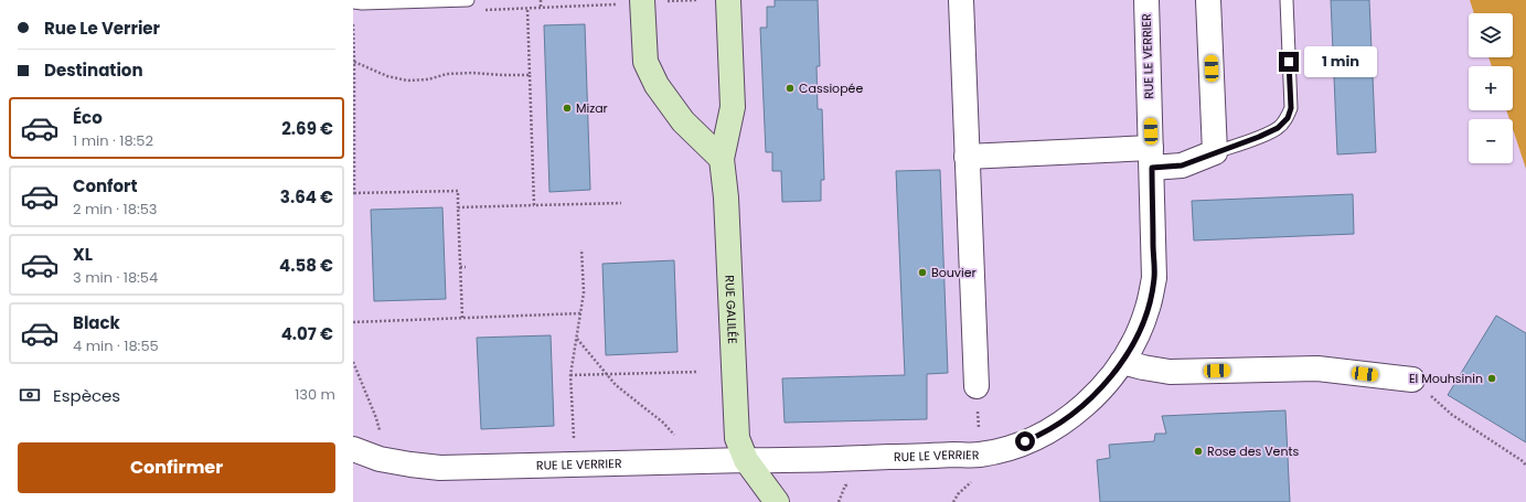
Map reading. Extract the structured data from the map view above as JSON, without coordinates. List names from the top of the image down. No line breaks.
{"streets":{"street":["RUE LE VERRIER","RUE GALILÉE"]},"crossings":[["RUE LE VERRIER","RUE GALILÉE"]],"places":["Cassiopée","Mizar","Bouvier","El Mouhsinin","Rose des Vents"],"page":{"banner":["Rue Le Verrier","Destination"],"map_buttons":["+","−"],"bubble":"1 min","list":[{"name":"Éco","note":"1 min · 18:52","value":"2.69 €"},{"name":"Confort","note":"2 min · 18:53","value":"3.64 €"},{"name":"XL","note":"3 min · 18:54","value":"4.58 €"},{"name":"Black","note":"4 min · 18:55","value":"4.07 €"}],"pay":["Espèces","130 m"],"buttons":"Confirmer"}}
